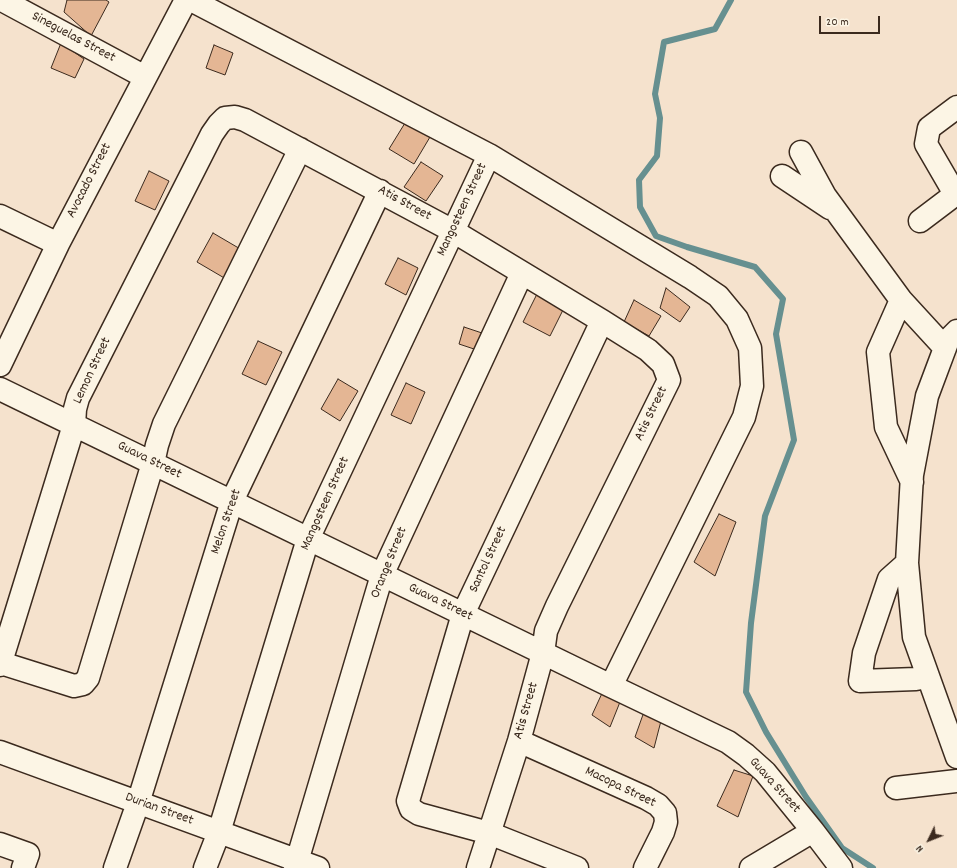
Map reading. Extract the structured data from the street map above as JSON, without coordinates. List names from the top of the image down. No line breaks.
{"streets":{"street":["Sineguelas Street","Avocado Street","Atis Street","Mangosteen Street","Lemon Street","Guava Street","Melon Street","Santol Street","Orange Street","Macopa Street","Durian Street"]},"crossings":[["Sineguelas Street","Avocado Street"],["Atis Street","Mangosteen Street"],["Atis Street","Lemon Street"],["Atis Street","Guava Street"],["Atis Street","Melon Street"],["Atis Street","Santol Street"],["Atis Street","Orange Street"],["Atis Street","Macopa Street"],["Mangosteen Street","Guava Street"],["Mangosteen Street","Durian Street"],["Lemon Street","Guava Street"],["Guava Street","Melon Street"],["Guava Street","Santol Street"],["Guava Street","Orange Street"],["Melon Street","Durian Street"],["Orange Street","Durian Street"]],"scale_bar":"20 m","north":"bottom left"}
